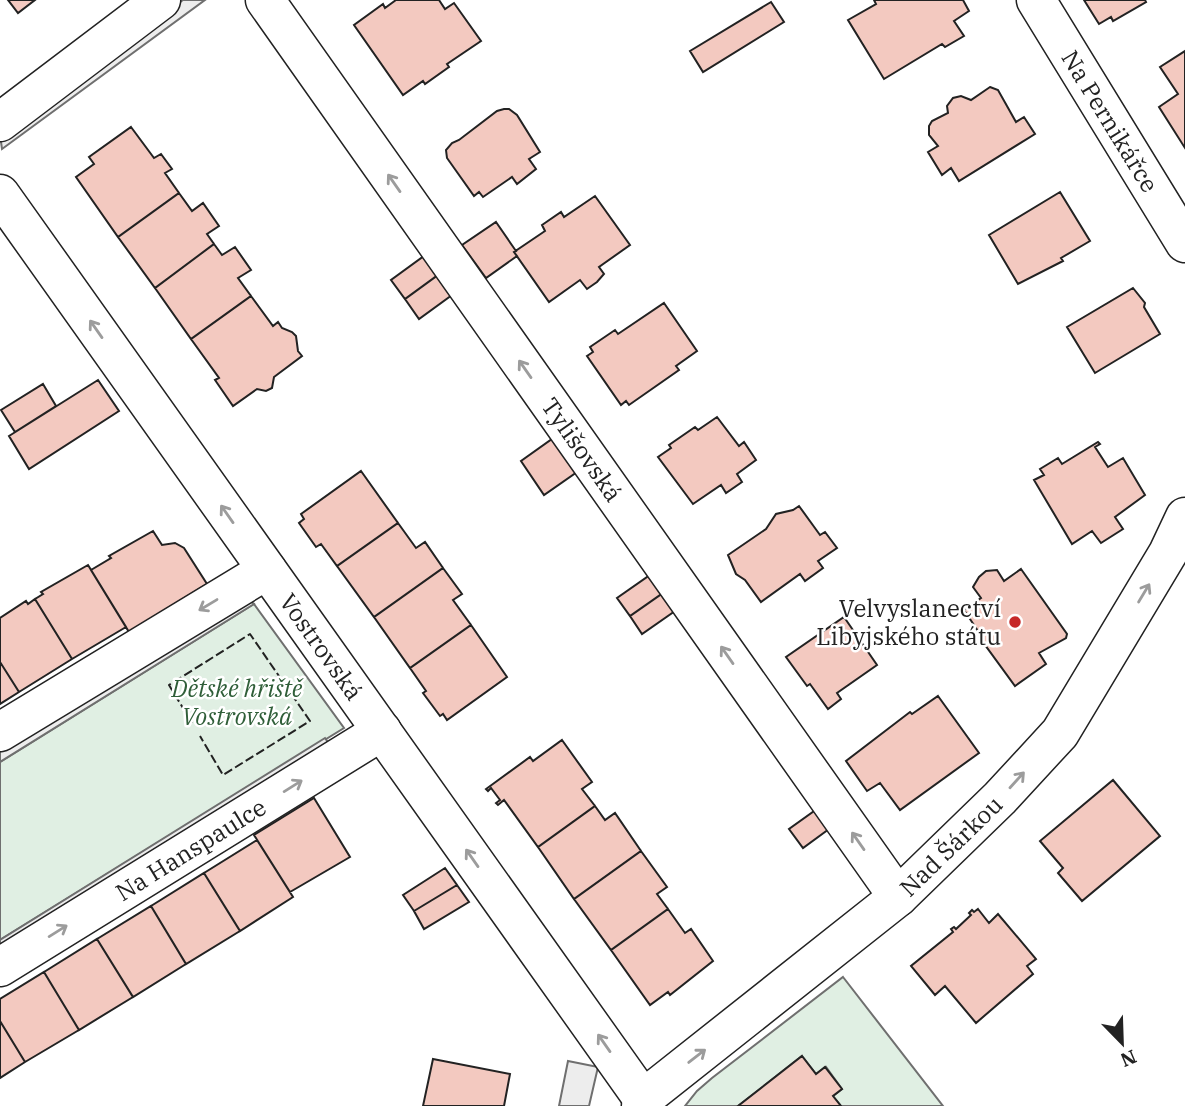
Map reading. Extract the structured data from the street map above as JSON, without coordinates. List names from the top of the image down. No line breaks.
{"streets":{"street":["Na Pernikářce","Tylišovská","Vostrovská","Nad Šárkou","Na Hanspaulce"]},"crossings":[["Tylišovská","Nad Šárkou"],["Vostrovská","Nad Šárkou"],["Vostrovská","Na Hanspaulce"]],"one_way":["Tylišovská","Vostrovská","Nad Šárkou"],"parks":["Dětské hřiště Vostrovská"],"places":["Velvyslanectví Libyjského státu"],"north":"bottom right"}
